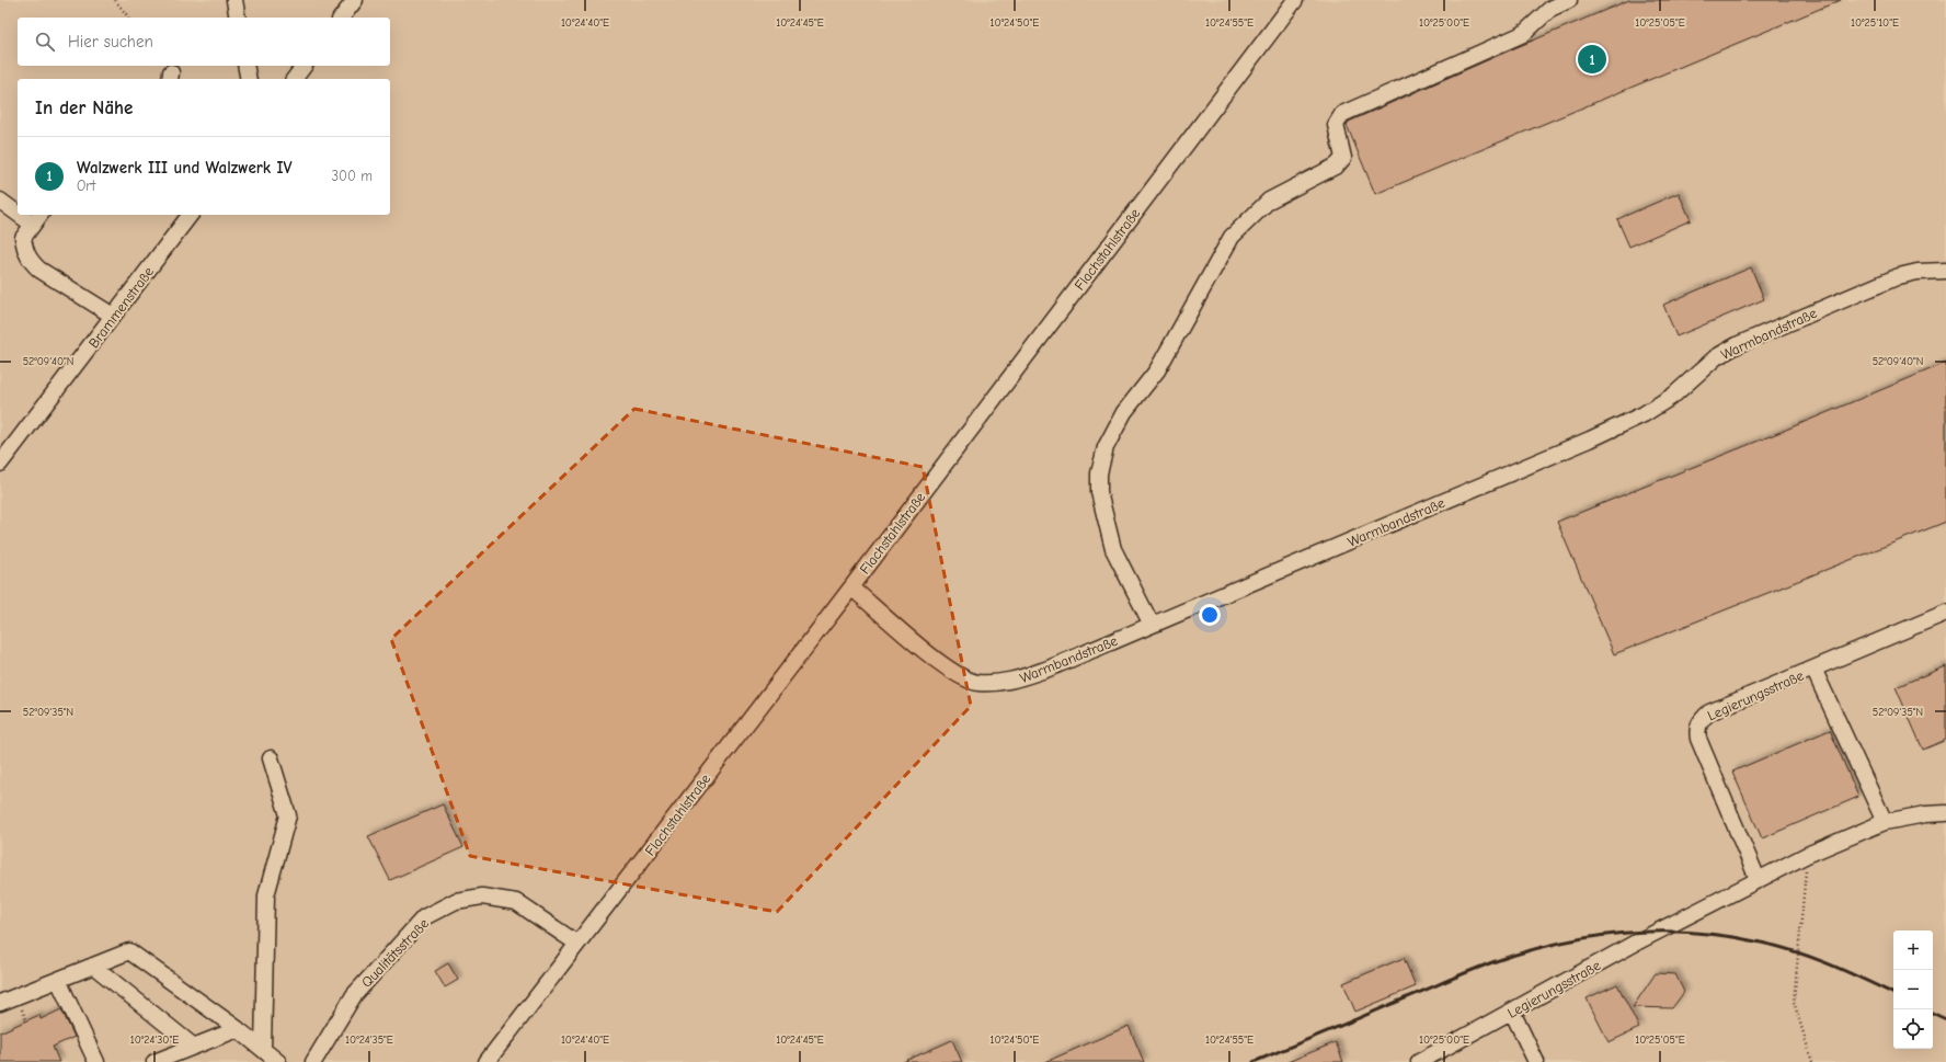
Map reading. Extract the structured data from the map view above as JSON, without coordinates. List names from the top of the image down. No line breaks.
{"streets":{"lane":["Flachstahlstraße","Brammenstraße","Warmbandstraße","Legierungsstraße","Qualitätsstraße"]},"crossings":[["Flachstahlstraße","Warmbandstraße"],["Flachstahlstraße","Qualitätsstraße"]],"page":{"search":"Hier suchen","pins":"1","heading":"In der Nähe","list":[{"mark":"1","name":"Walzwerk III und Walzwerk IV","note":"Ort","value":"300 m"}],"map_buttons":["+","−"]},"coordinates":["10°24'40\"E","10°24'45\"E","10°24'50\"E","10°24'55\"E","10°25'00\"E","10°25'05\"E","10°25'10\"E","52°09'40\"N","52°09'35\"N","10°24'30\"E","10°24'35\"E"]}
